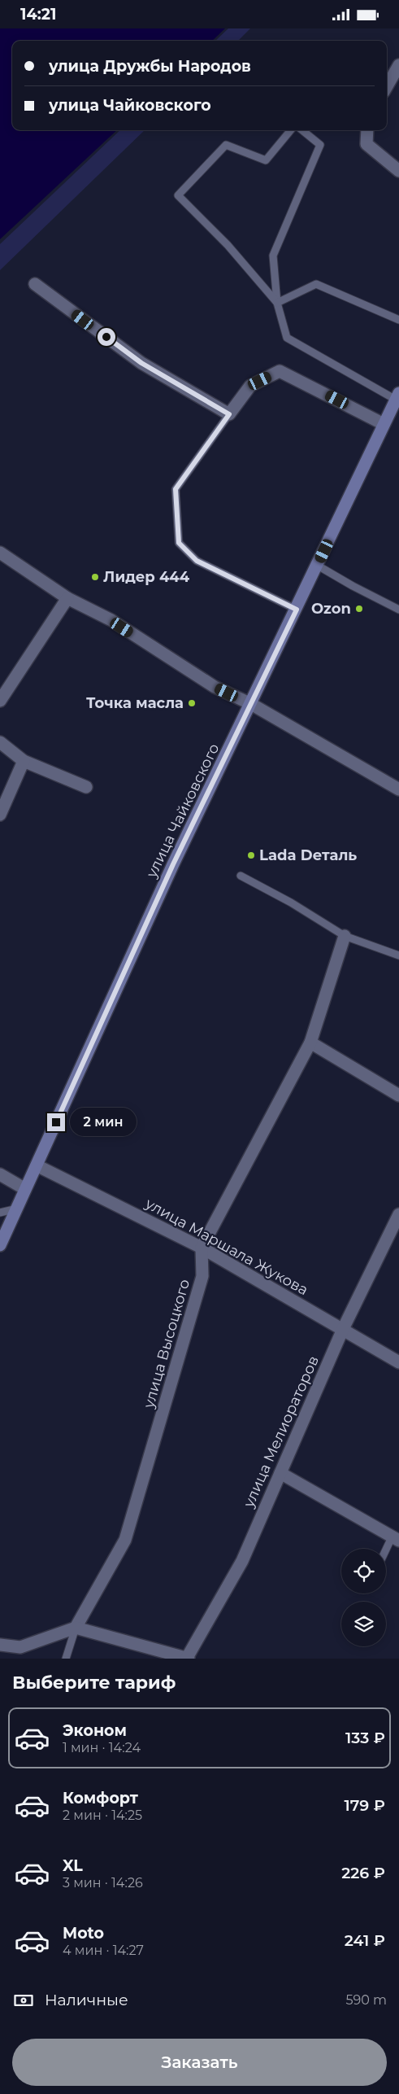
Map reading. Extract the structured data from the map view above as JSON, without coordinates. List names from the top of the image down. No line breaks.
{"streets":{"main road":["улица Чайковского"],"street":["улица Маршала Жукова","улица Высоцкого","улица Мелиораторов"]},"crossings":[["улица Чайковского","улица Маршала Жукова"],["улица Маршала Жукова","улица Высоцкого"],["улица Маршала Жукова","улица Мелиораторов"]],"places":["Лидер 444","Ozon","Точка масла","Lada Dеталь"],"page":{"status":"14:21","banner":["улица Дружбы Народов","улица Чайковского"],"bubble":"2 мин","heading":"Выберите тариф","list":[{"name":"Эконом","note":"1 мин · 14:24","value":"133 ₽"},{"name":"Комфорт","note":"2 мин · 14:25","value":"179 ₽"},{"name":"XL","note":"3 мин · 14:26","value":"226 ₽"},{"name":"Moto","note":"4 мин · 14:27","value":"241 ₽"}],"pay":["Наличные","590 m"],"buttons":"Заказать"}}
